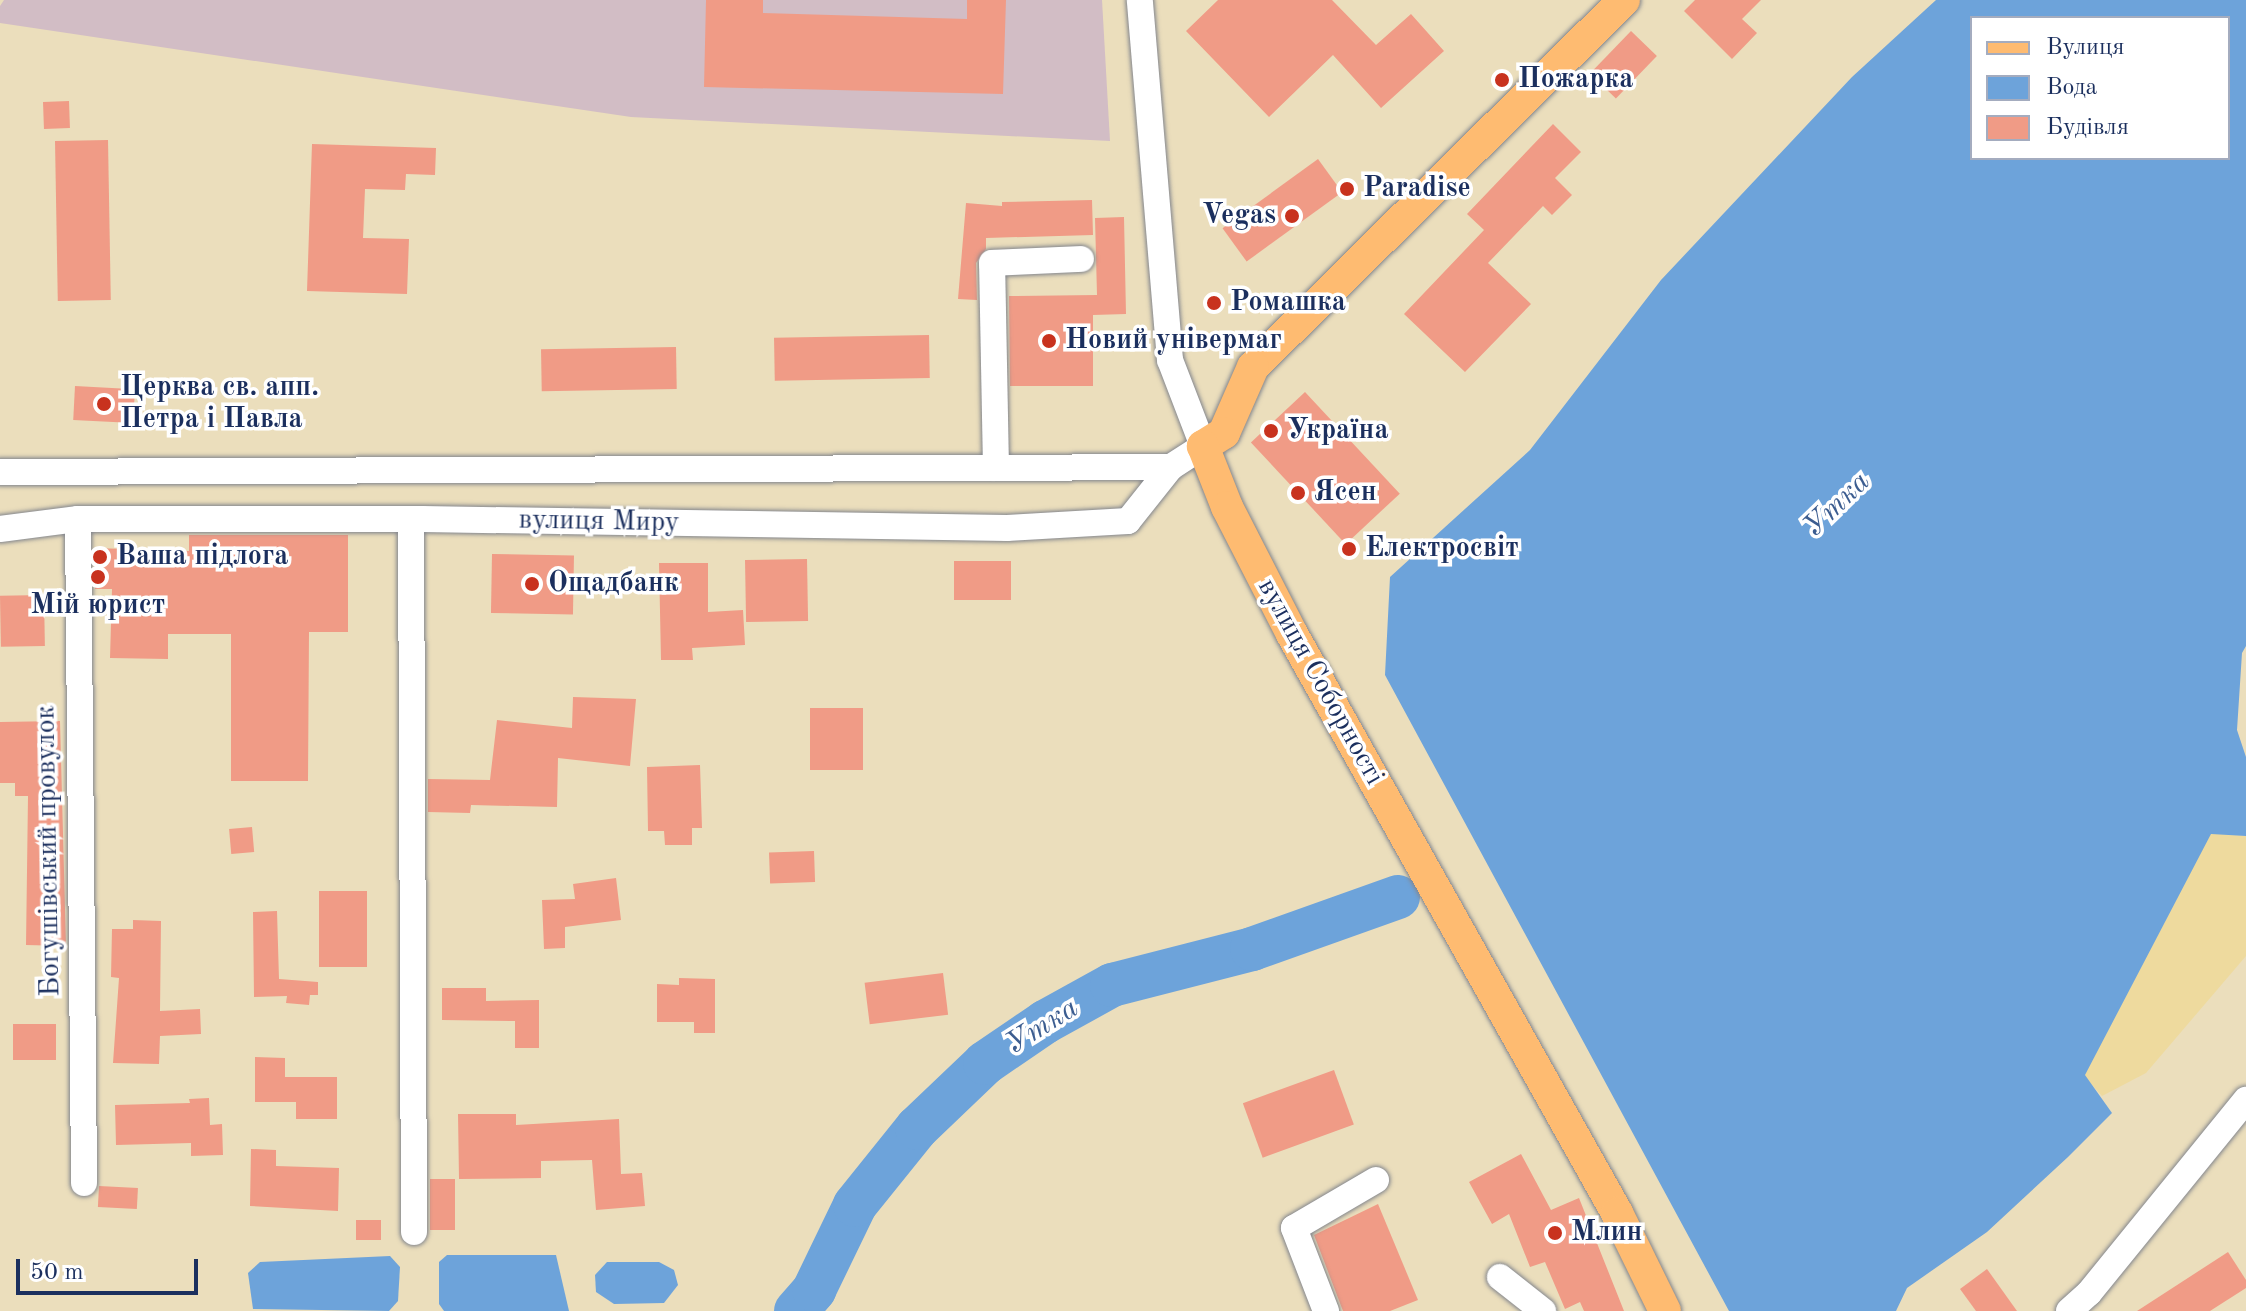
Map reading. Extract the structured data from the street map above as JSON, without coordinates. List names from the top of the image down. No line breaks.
{"streets":{"main road":["вулиця Миру","вулиця Соборності"],"street":["Богушівський провулок"]},"crossings":[["вулиця Миру","вулиця Соборності"],["вулиця Миру","Богушівський провулок"]],"water":["Утка"],"places":["Пожарка","Paradise","Vegas","Ромашка","Новий універмаг","Церква св. апп. Петра і Павла","Україна","Ясен","Електросвіт","Ваша підлога","Мій юрист","Ощадбанк","Млин"],"legend":["Вулиця","Вода","Будівля"],"scale_bar":"50 m"}
